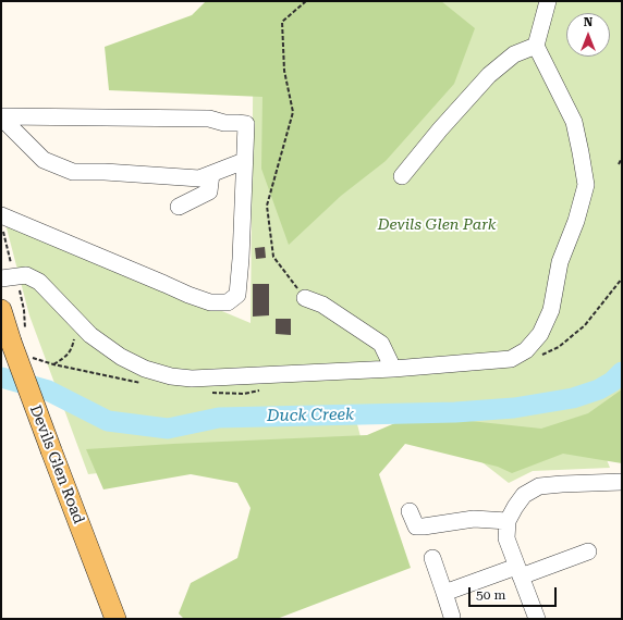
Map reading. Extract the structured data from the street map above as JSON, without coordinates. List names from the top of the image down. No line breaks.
{"streets":{"main road":["Devils Glen Road"]},"water":["Duck Creek"],"parks":["Devils Glen Park"],"scale_bar":"50 m","north":"top"}
